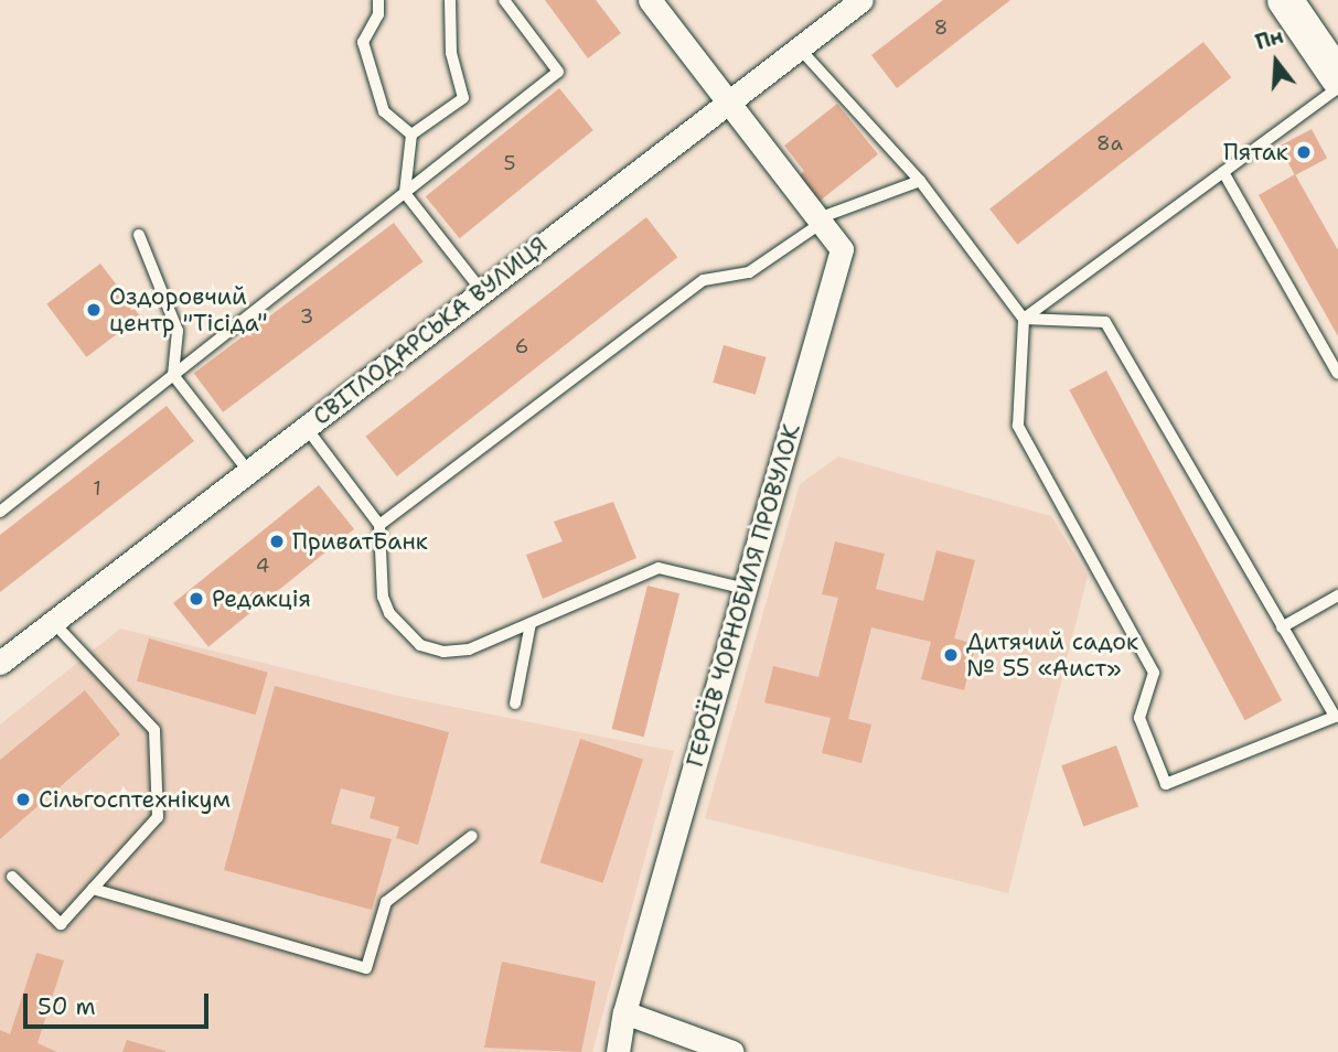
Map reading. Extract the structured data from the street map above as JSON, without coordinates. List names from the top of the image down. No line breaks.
{"streets":{"street":["СВІТЛОДАРСЬКА ВУЛИЦЯ","ГЕРОЇВ ЧОРНОБИЛЯ ПРОВУЛОК"]},"crossings":[["СВІТЛОДАРСЬКА ВУЛИЦЯ","ГЕРОЇВ ЧОРНОБИЛЯ ПРОВУЛОК"]],"places":["Пятак","Оздоровчий центр \"Тісіда\"","ПриватБанк","Редакція","Дитячий садок № 55 «Аист»","Сільгосптехнікум"],"house_numbers":["8","8а","5","3","6","1","4"],"scale_bar":"50 m","north":"top"}
